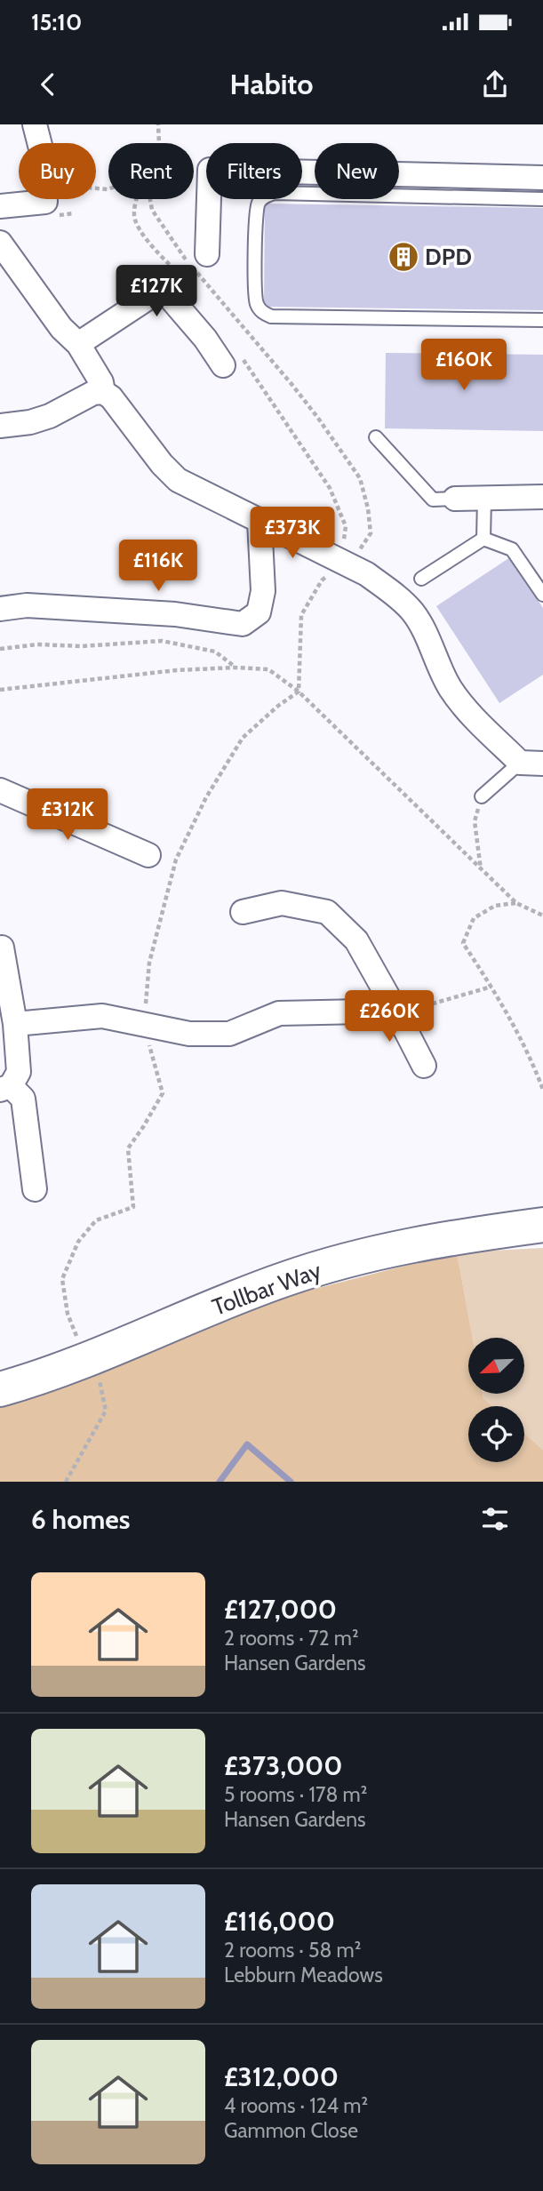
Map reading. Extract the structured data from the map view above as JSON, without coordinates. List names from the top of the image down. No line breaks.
{"streets":{"main road":["Tollbar Way"]},"places":{"building":["DPD"]},"north":"bottom left","page":{"status":"15:10","header":"Habito","chip":["Buy","Rent","Filters","New"],"price":["£127K","£160K","£373K","£116K","£312K","£260K"],"heading":"6 homes","list":[{"name":"£127,000","note":"2 rooms · 72 m² · Hansen Gardens"},{"name":"£373,000","note":"5 rooms · 178 m² · Hansen Gardens"},{"name":"£116,000","note":"2 rooms · 58 m² · Lebburn Meadows"},{"name":"£312,000","note":"4 rooms · 124 m² · Gammon Close"}]}}
